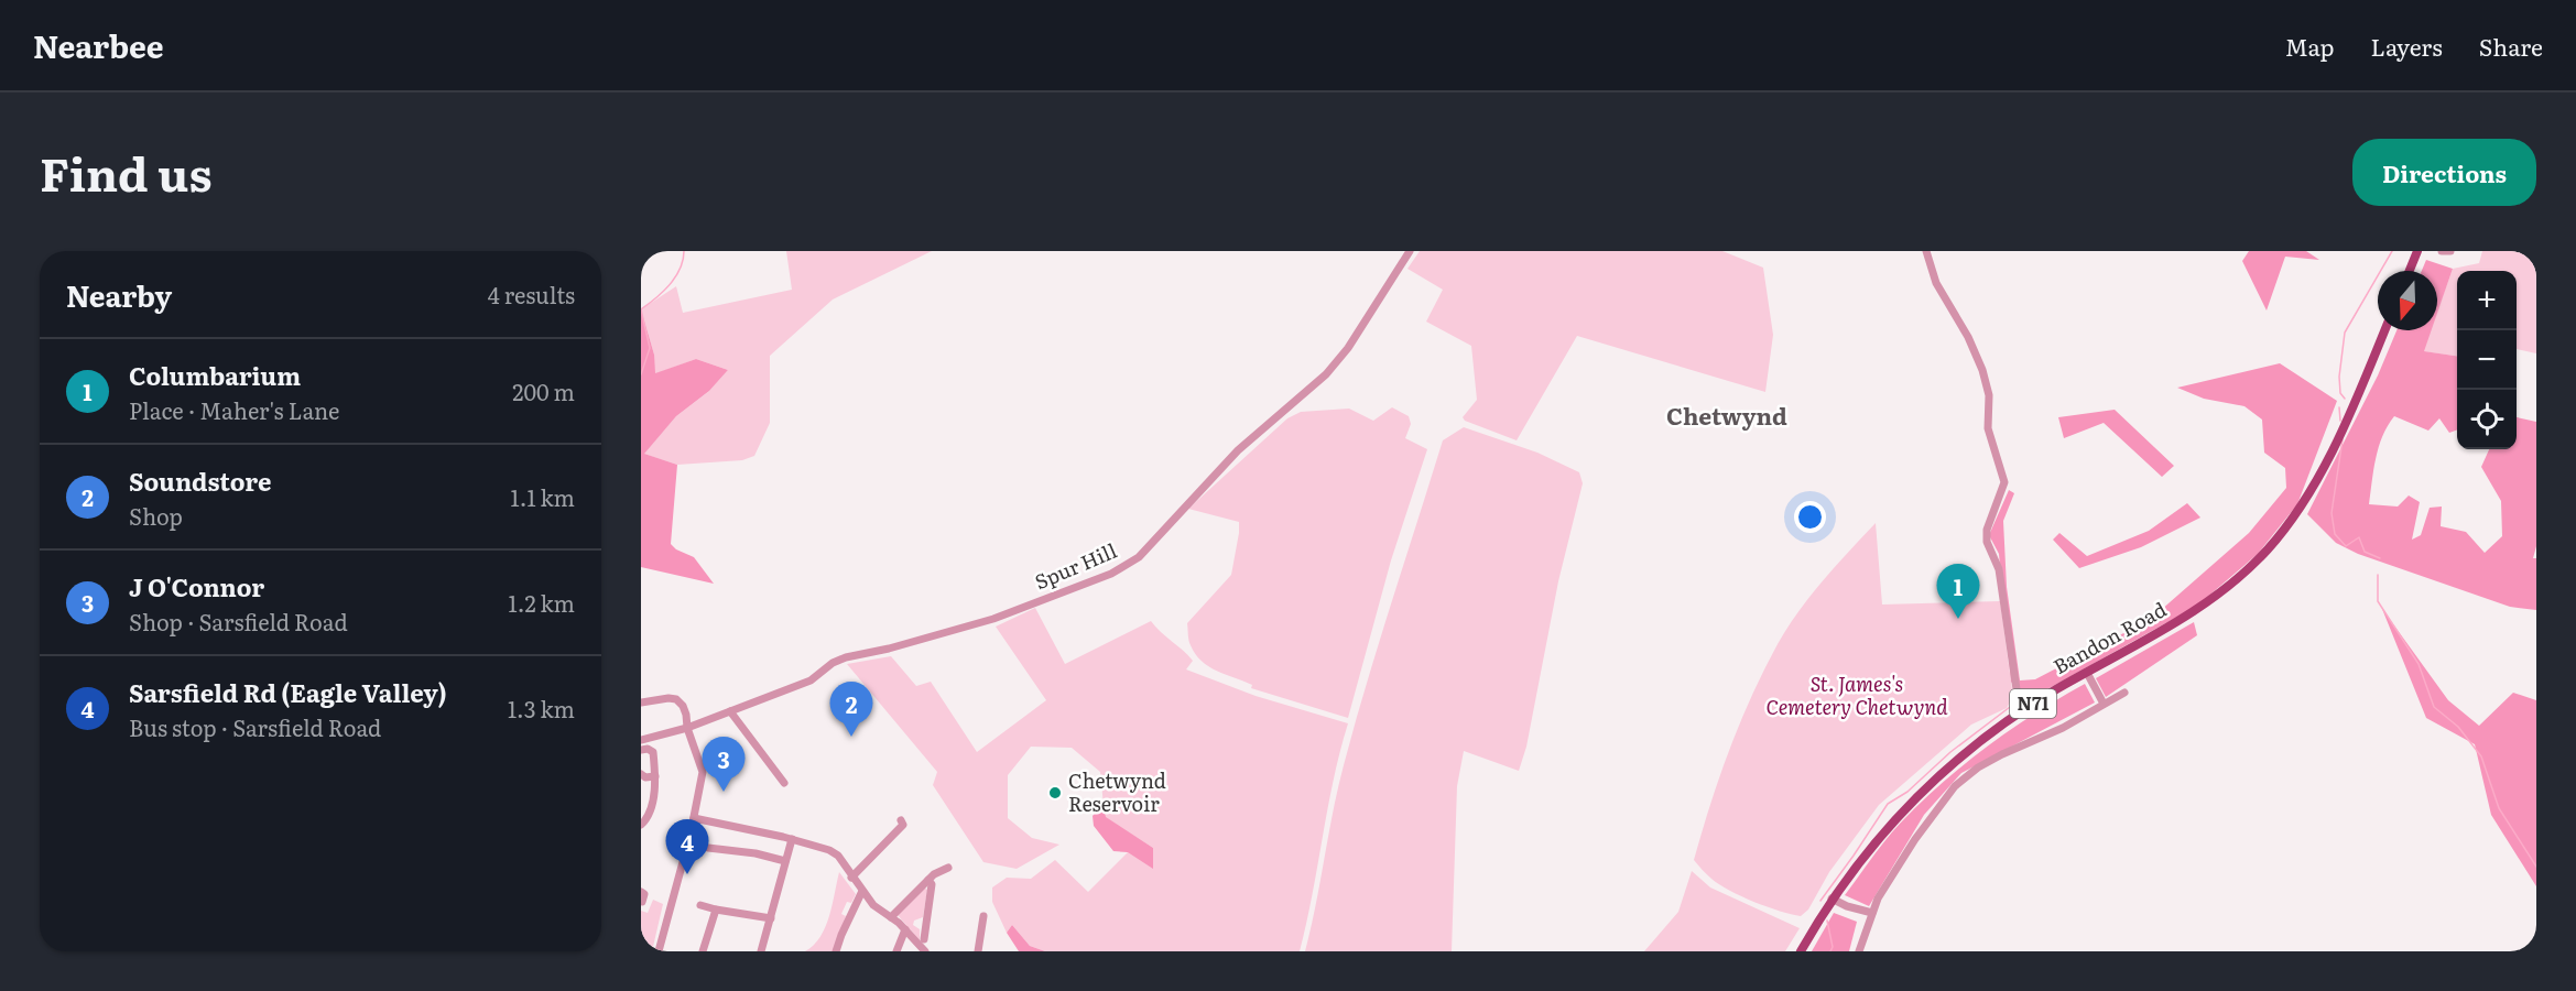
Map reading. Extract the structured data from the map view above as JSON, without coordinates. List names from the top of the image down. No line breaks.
{"streets":{"main road":["Bandon Road","N71"],"street":["Spur Hill"]},"districts":["Chetwynd"],"parks":["St. James's Cemetery Chetwynd"],"places":["Chetwynd Reservoir"],"north":"bottom","page":{"header":"Nearbee","nav":["Map","Layers","Share"],"title":"Find us","buttons":"Directions","heading":["Nearby","4 results"],"map_buttons":["+","−"],"list":[{"mark":"1","name":"Columbarium","note":"Place · Maher's Lane","value":"200 m"},{"mark":"2","name":"Soundstore","note":"Shop","value":"1.1 km"},{"mark":"3","name":"J O'Connor","note":"Shop · Sarsfield Road","value":"1.2 km"},{"mark":"4","name":"Sarsfield Rd (Eagle Valley)","note":"Bus stop · Sarsfield Road","value":"1.3 km"}],"pins":["1","2","3","4"]}}
